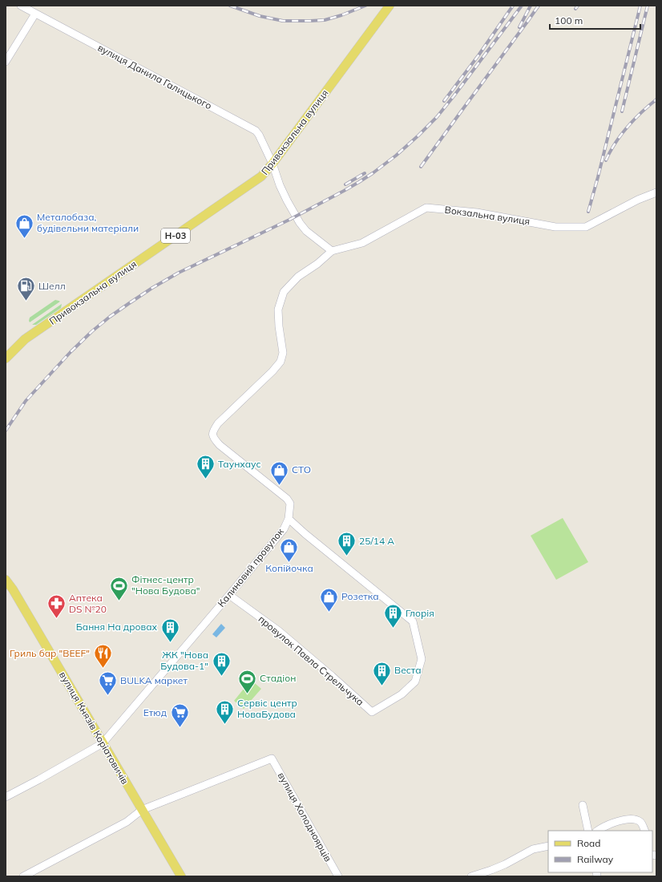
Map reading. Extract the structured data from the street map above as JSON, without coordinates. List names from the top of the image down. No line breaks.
{"streets":{"main road":["Привокзальна вулиця","Н-03","вулиця Князів Коріатовичів"],"street":["вулиця Данила Галицького","Вокзальна вулиця","Калиновий провулок","провулок Павла Стрельчука","вулиця Холодноярців"]},"crossings":[["вулиця Данила Галицького","Привокзальна вулиця"],["Вокзальна вулиця","Калиновий провулок"],["Калиновий провулок","провулок Павла Стрельчука"],["Калиновий провулок","вулиця Князів Коріатовичів"],["вулиця Князів Коріатовичів","вулиця Холодноярців"]],"places":{"shop":["Металобаза, будівельни матеріали","СТО","Копійочка","Розетка"],"fuel station":["Шелл"],"building":["Таунхаус","25/14 А","Глорія","Бання На дровах","ЖК \"Нова Будова-1\"","Веста","Сервіс центр НоваБудова"],"sports":["Фітнес-центр \"Нова Будова\"","Стадіон"],"pharmacy":["Аптека DS №20"],"restaurant":["Гриль бар \"BEEF\""],"supermarket":["BULKA маркет","Етюд"]},"legend":["Road","Railway"],"scale_bar":"100 m"}
